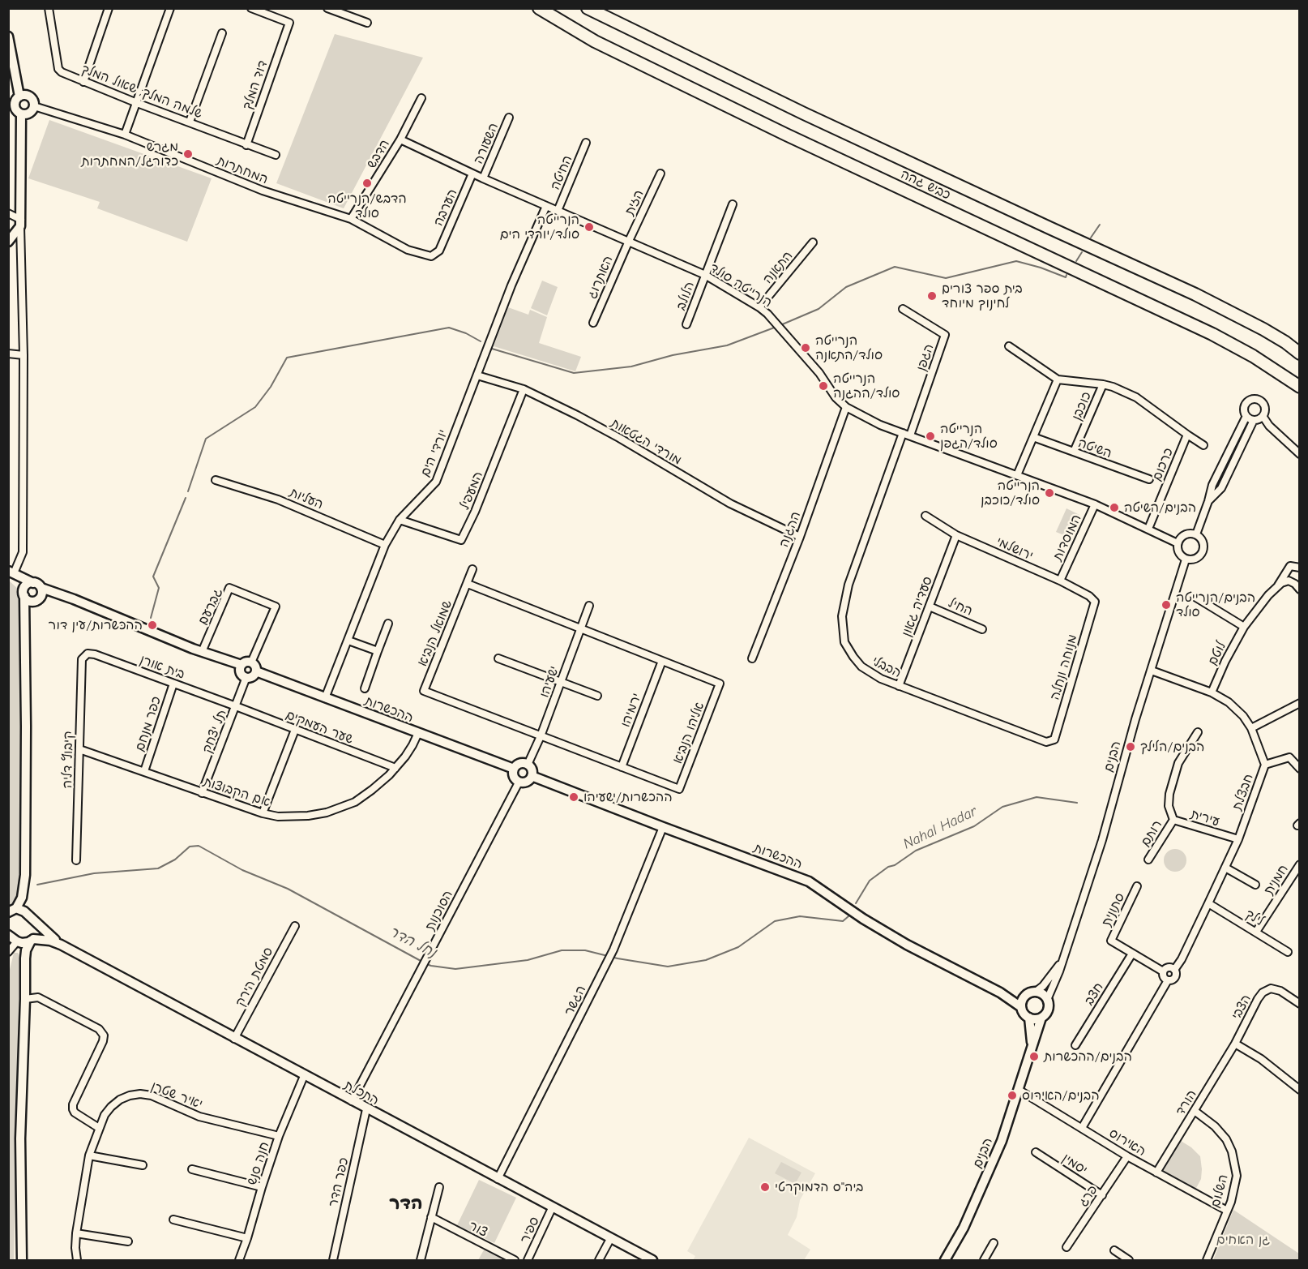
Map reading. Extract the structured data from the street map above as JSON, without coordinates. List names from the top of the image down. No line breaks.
{"streets":{"highway":["כביש גהה"],"street":["דוד המלך","שלמה המלך; שאול המלך","השעורה","הדבש","המחתרות","החיטה","הזית","הערבה","התאנה","האתרוג","הנרייטה סולד","הלולב","הגפן","כוכבן","מורדי הגטאות","השיטה","יורדי הים","כרכום","המעפיל","העליות","ההגנה","המוסדות","ירושלמי","גברעם","סעדיה גאון","החיל","שמואל הנביא","לוטם","בית אורן","הבבלי","מנוחה ונחלה","ישעיהו","ההכשרות","ירמיהו","כפר מנחם","שער העמקים","תל יצחק","אליהו הנביא","הבנים","קיבוץ דליה","אם הקבוצות","חבצלת","עירית","רותם","חמנית","סתונית","הסוכנות","לילך","סמטת הירק","חצב","הגשר","הצבי","התכלת","יאיר שטרן","הורד","האירוס","חנה סנש","יסמין","כפר הדר","השלום","פרג","צור","ספיר"]},"crossings":[["דוד המלך","שלמה המלך; שאול המלך"],["השעורה","הנרייטה סולד"],["הדבש","המחתרות"],["הדבש","הנרייטה סולד"],["המחתרות","הערבה"],["החיטה","הנרייטה סולד"],["הזית","האתרוג"],["הזית","הנרייטה סולד"],["הערבה","הנרייטה סולד"],["התאנה","הנרייטה סולד"],["האתרוג","הנרייטה סולד"],["הנרייטה סולד","הלולב"],["הנרייטה סולד","הגפן"],["הנרייטה סולד","יורדי הים"],["הנרייטה סולד","ההגנה"],["הנרייטה סולד","המוסדות"],["הנרייטה סולד","הבבלי"],["כוכבן","השיטה"],["כוכבן","כרכום"],["מורדי הגטאות","יורדי הים"],["מורדי הגטאות","המעפיל"],["מורדי הגטאות","ההגנה"],["יורדי הים","המעפיל"],["יורדי הים","העליות"],["יורדי הים","ההכשרות"],["המוסדות","ירושלמי"],["ירושלמי","סעדיה גאון"],["ירושלמי","מנוחה ונחלה"],["גברעם","ההכשרות"],["גברעם","תל יצחק"],["סעדיה גאון","החיל"],["סעדיה גאון","הבבלי"],["שמואל הנביא","אליהו הנביא"],["לוטם","חבצלת"],["בית אורן","כפר מנחם"],["בית אורן","שער העמקים"],["בית אורן","תל יצחק"],["בית אורן","קיבוץ דליה"],["הבבלי","מנוחה ונחלה"],["ישעיהו","ההכשרות"],["ישעיהו","אליהו הנביא"],["ישעיהו","הסוכנות"],["ההכשרות","תל יצחק"],["ההכשרות","הבנים"],["ההכשרות","אם הקבוצות"],["ההכשרות","הסוכנות"],["ההכשרות","הגשר"],["ירמיהו","אליהו הנביא"],["כפר מנחם","אם הקבוצות"],["שער העמקים","תל יצחק"],["שער העמקים","אם הקבוצות"],["תל יצחק","אם הקבוצות"],["הבנים","חבצלת"],["הבנים","האירוס"],["קיבוץ דליה","אם הקבוצות"],["חבצלת","עירית"],["חבצלת","סתונית"],["חבצלת","לילך"],["עירית","רותם"],["חמנית","לילך"],["סתונית","חצב"],["הסוכנות","התכלת"],["סמטת הירק","התכלת"],["הגשר","התכלת"],["הצבי","הורד"],["התכלת","חנה סנש"],["התכלת","כפר הדר"],["התכלת","ספיר"],["יאיר שטרן","חנה סנש"],["הורד","האירוס"],["הורד","השלום"],["האירוס","השלום"],["האירוס","פרג"],["יסמין","פרג"]],"districts":["הדר"],"water":["Nahal Hadar","נחל הדר"],"parks":["גן האחים"],"places":["מגרש כדורגל/המחתרות","הדבש/הנרייטה סולד","הנרייטה סולד/יורדי הים","בית ספר צורים לחינוך מיוחד","הנרייטה סולד/התאנה","הנרייטה סולד/ההגנה","הנרייטה סולד/הגפן","הנרייטה סולד/כוכבן","הבנים/השיטה","הבנים/הנרייטה סולד","ההכשרות/עין דור","הבנים/הלילך","ההכשרות/ישעיהו","הבנים/ההכשרות","הבנים/האירוס","ביה\"ס הדמוקרטי"]}
